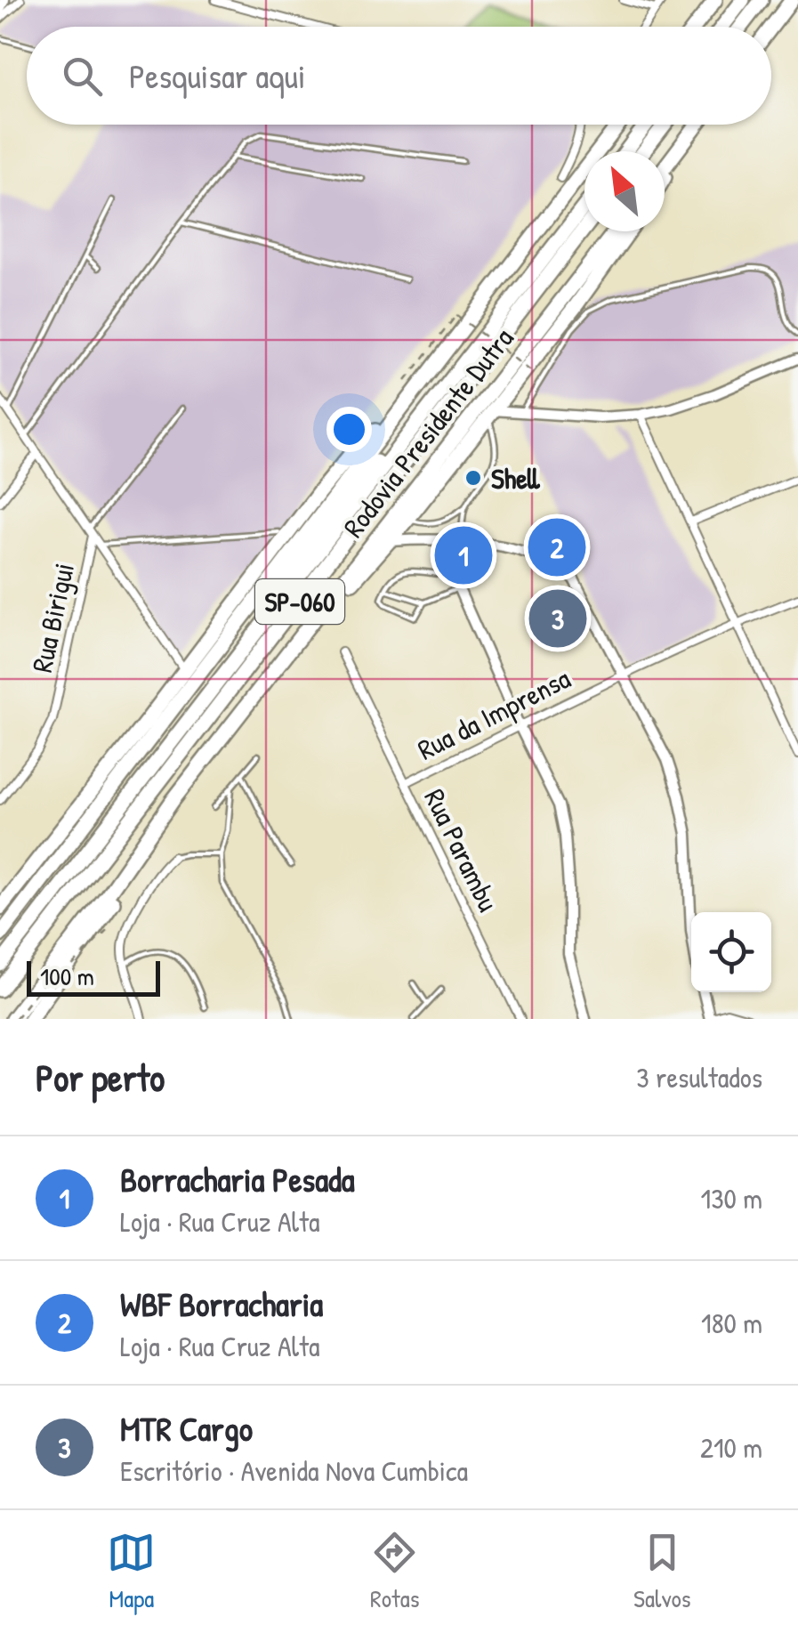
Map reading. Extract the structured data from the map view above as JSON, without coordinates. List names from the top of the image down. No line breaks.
{"streets":{"highway":["Rodovia Presidente Dutra","SP-060"],"street":["Rua Birigui","Rua da Imprensa","Rua Parambu"]},"crossings":[["Rua da Imprensa","Rua Parambu"]],"places":["Shell"],"scale_bar":"100 m","north":"top left","page":{"search":"Pesquisar aqui","pins":["2","1","3"],"scale":"100 m","heading":["Por perto","3 resultados"],"list":[{"mark":"1","name":"Borracharia Pesada","note":"Loja · Rua Cruz Alta","value":"130 m"},{"mark":"2","name":"WBF Borracharia","note":"Loja · Rua Cruz Alta","value":"180 m"},{"mark":"3","name":"MTR Cargo","note":"Escritório · Avenida Nova Cumbica","value":"210 m"}],"nav":["Mapa","Rotas","Salvos"]}}
